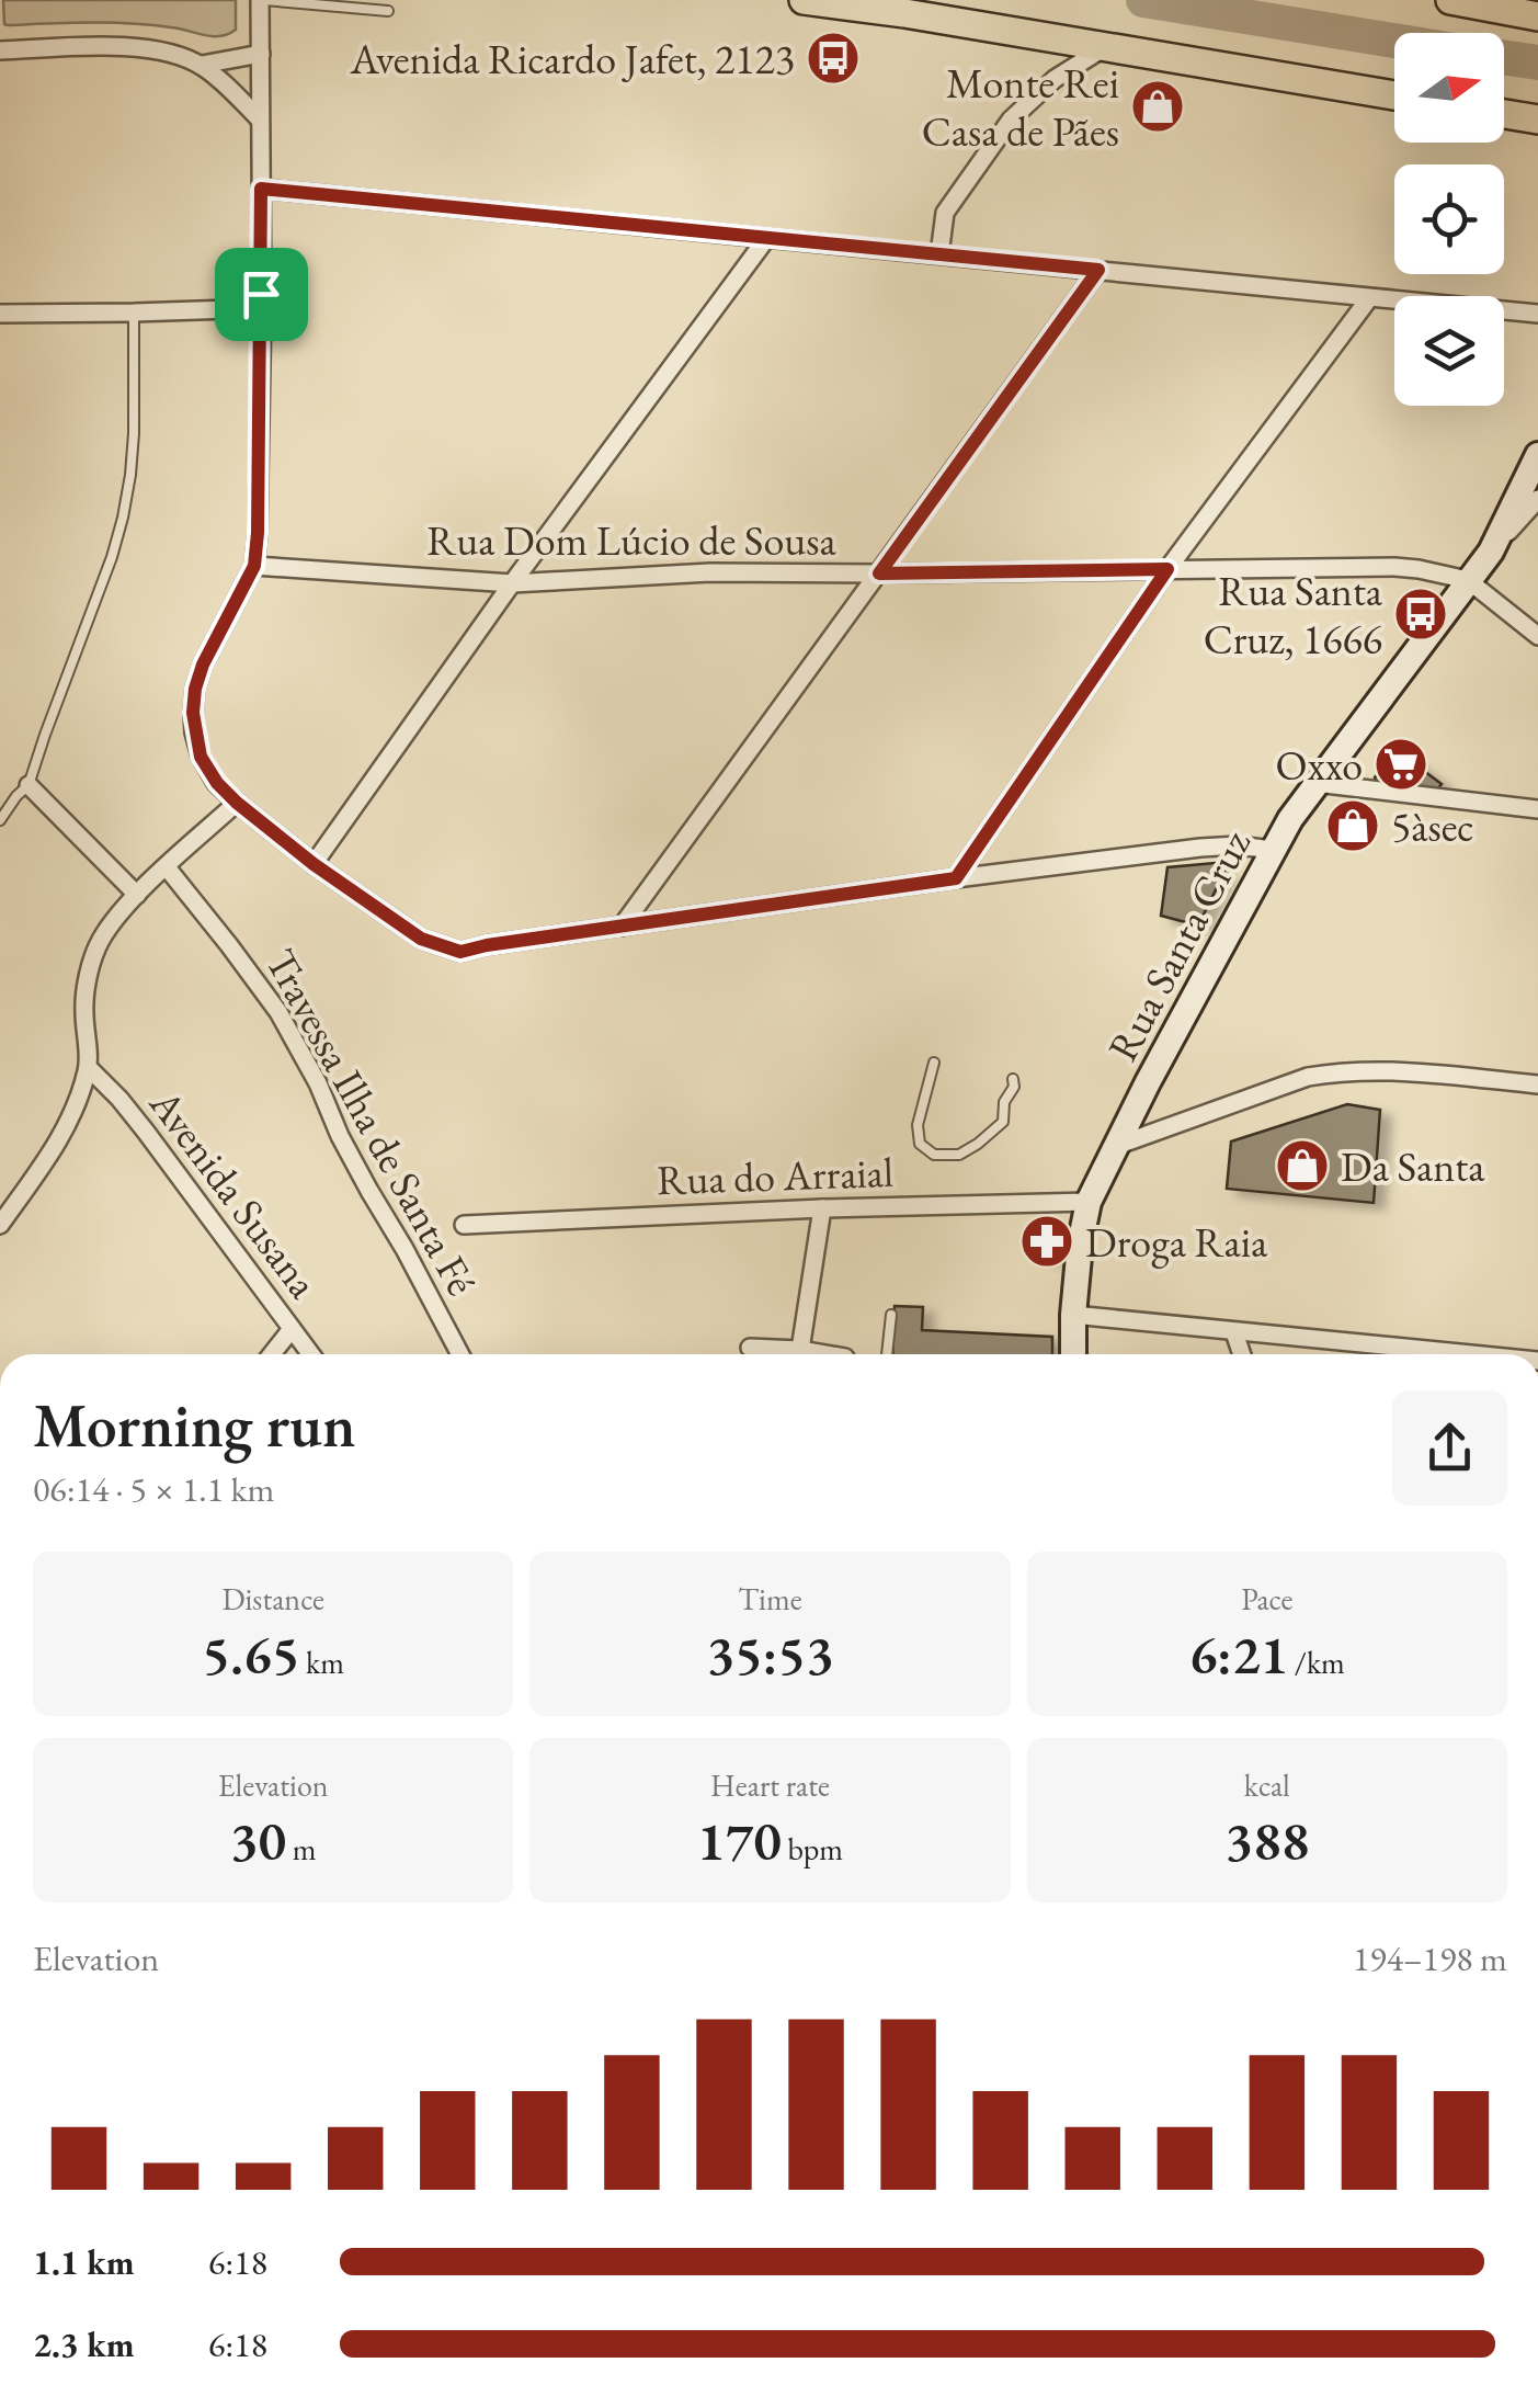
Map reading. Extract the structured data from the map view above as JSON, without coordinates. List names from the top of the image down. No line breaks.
{"streets":{"main road":["Rua Santa Cruz"],"street":["Rua Dom Lúcio de Sousa","Travessa Ilha de Santa Fé","Rua do Arraial","Avenida Susana"]},"crossings":[["Rua Dom Lúcio de Sousa","Rua Santa Cruz"],["Rua Santa Cruz","Rua do Arraial"]],"places":{"bus stop":["Avenida Ricardo Jafet, 2123","Rua Santa Cruz, 1666"],"shop":["Monte Rei Casa de Pães","5àsec","Da Santa"],"supermarket":["Oxxo"],"pharmacy":["Droga Raia"]},"north":"right","page":{"heading":["Morning run","06:14 · 5 × 1.1 km"],"stats":[["Distance","5.65 km"],["Time","35:53"],["Pace","6:21 /km"],["Elevation","30 m"],["Heart rate","170 bpm"],["kcal","388"]],"chart":["Elevation","194–198 m"],"list":[{"name":"1.1 km","note":"6:18"},{"name":"2.3 km","note":"6:18"}]}}
